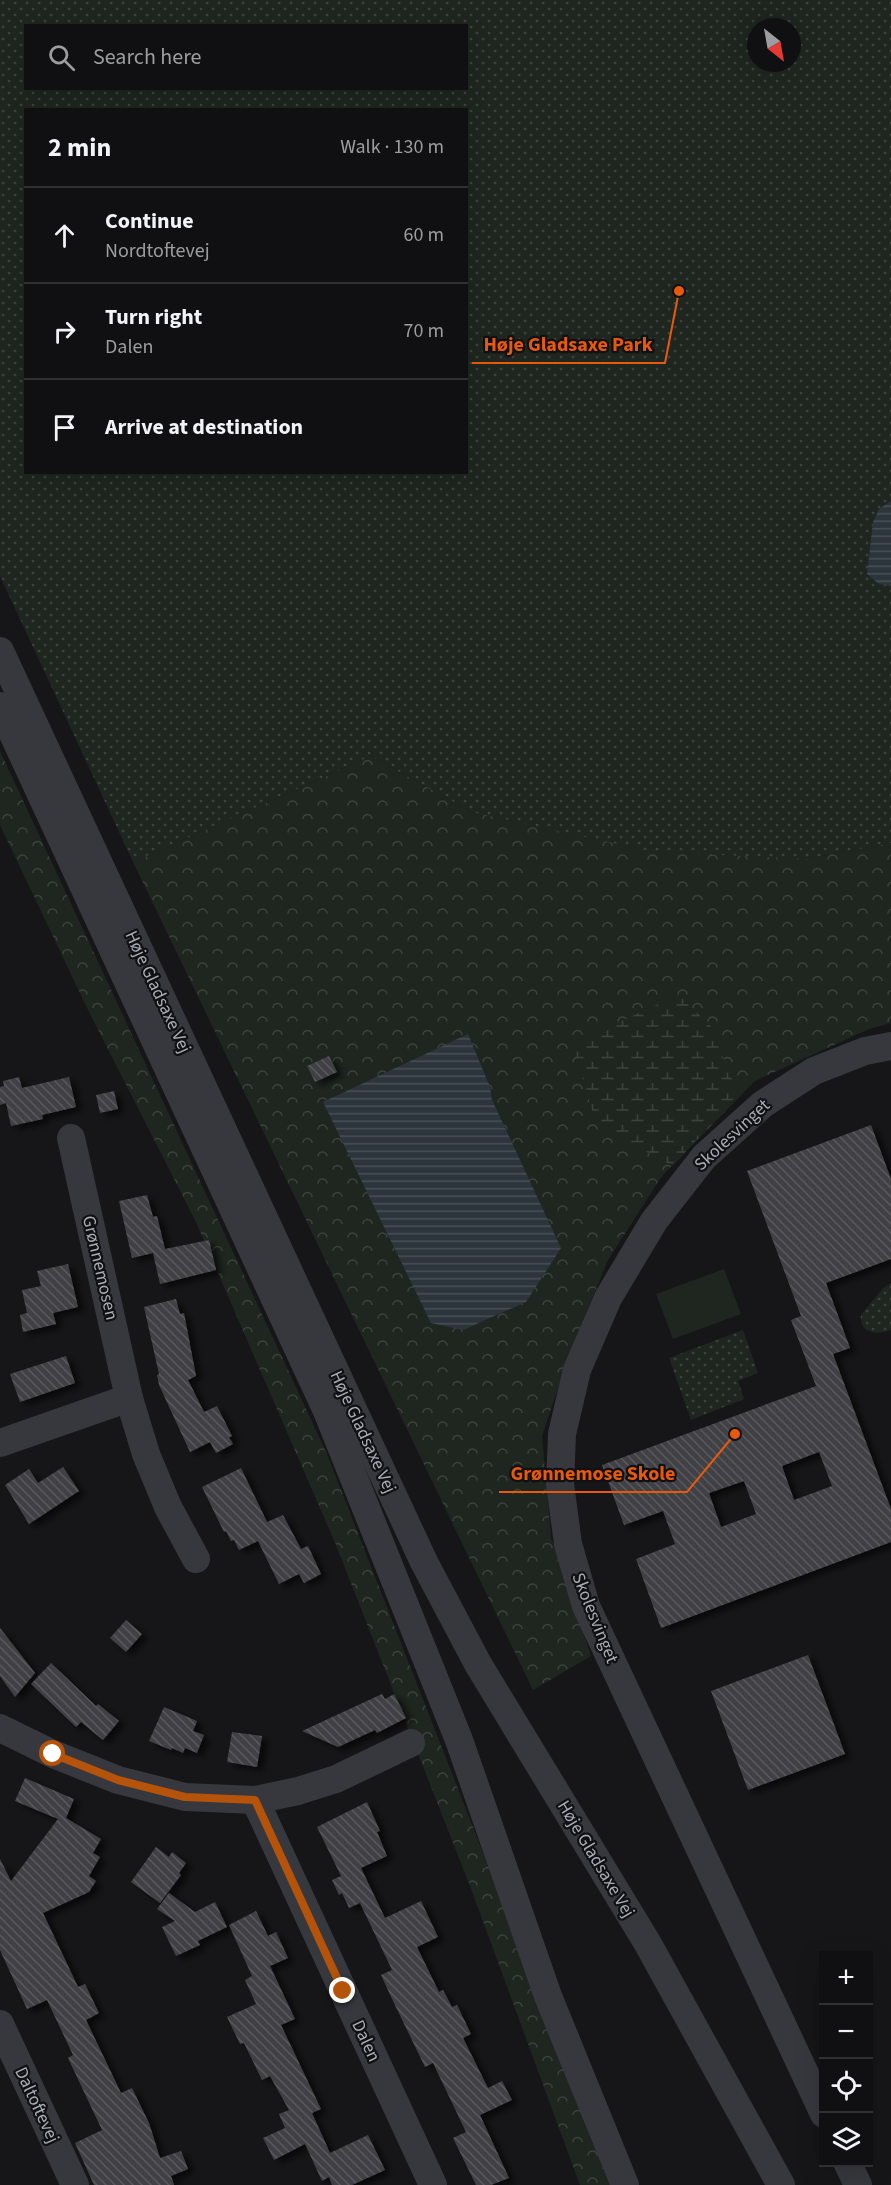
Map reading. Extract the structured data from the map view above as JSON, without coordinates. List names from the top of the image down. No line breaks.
{"streets":{"street":["Høje Gladsaxe Vej","Skolesvinget","Grønnemosen","Dalen","Daltoftevej"]},"places":["Høje Gladsaxe Park","Grønnemose Skole"],"north":"bottom right","page":{"search":"Search here","heading":["2 min","Walk · 130 m"],"list":[["Continue","Nordtoftevej","60 m"],["Turn right","Dalen","70 m"],"Arrive at destination"],"map_buttons":["+","−"]}}
